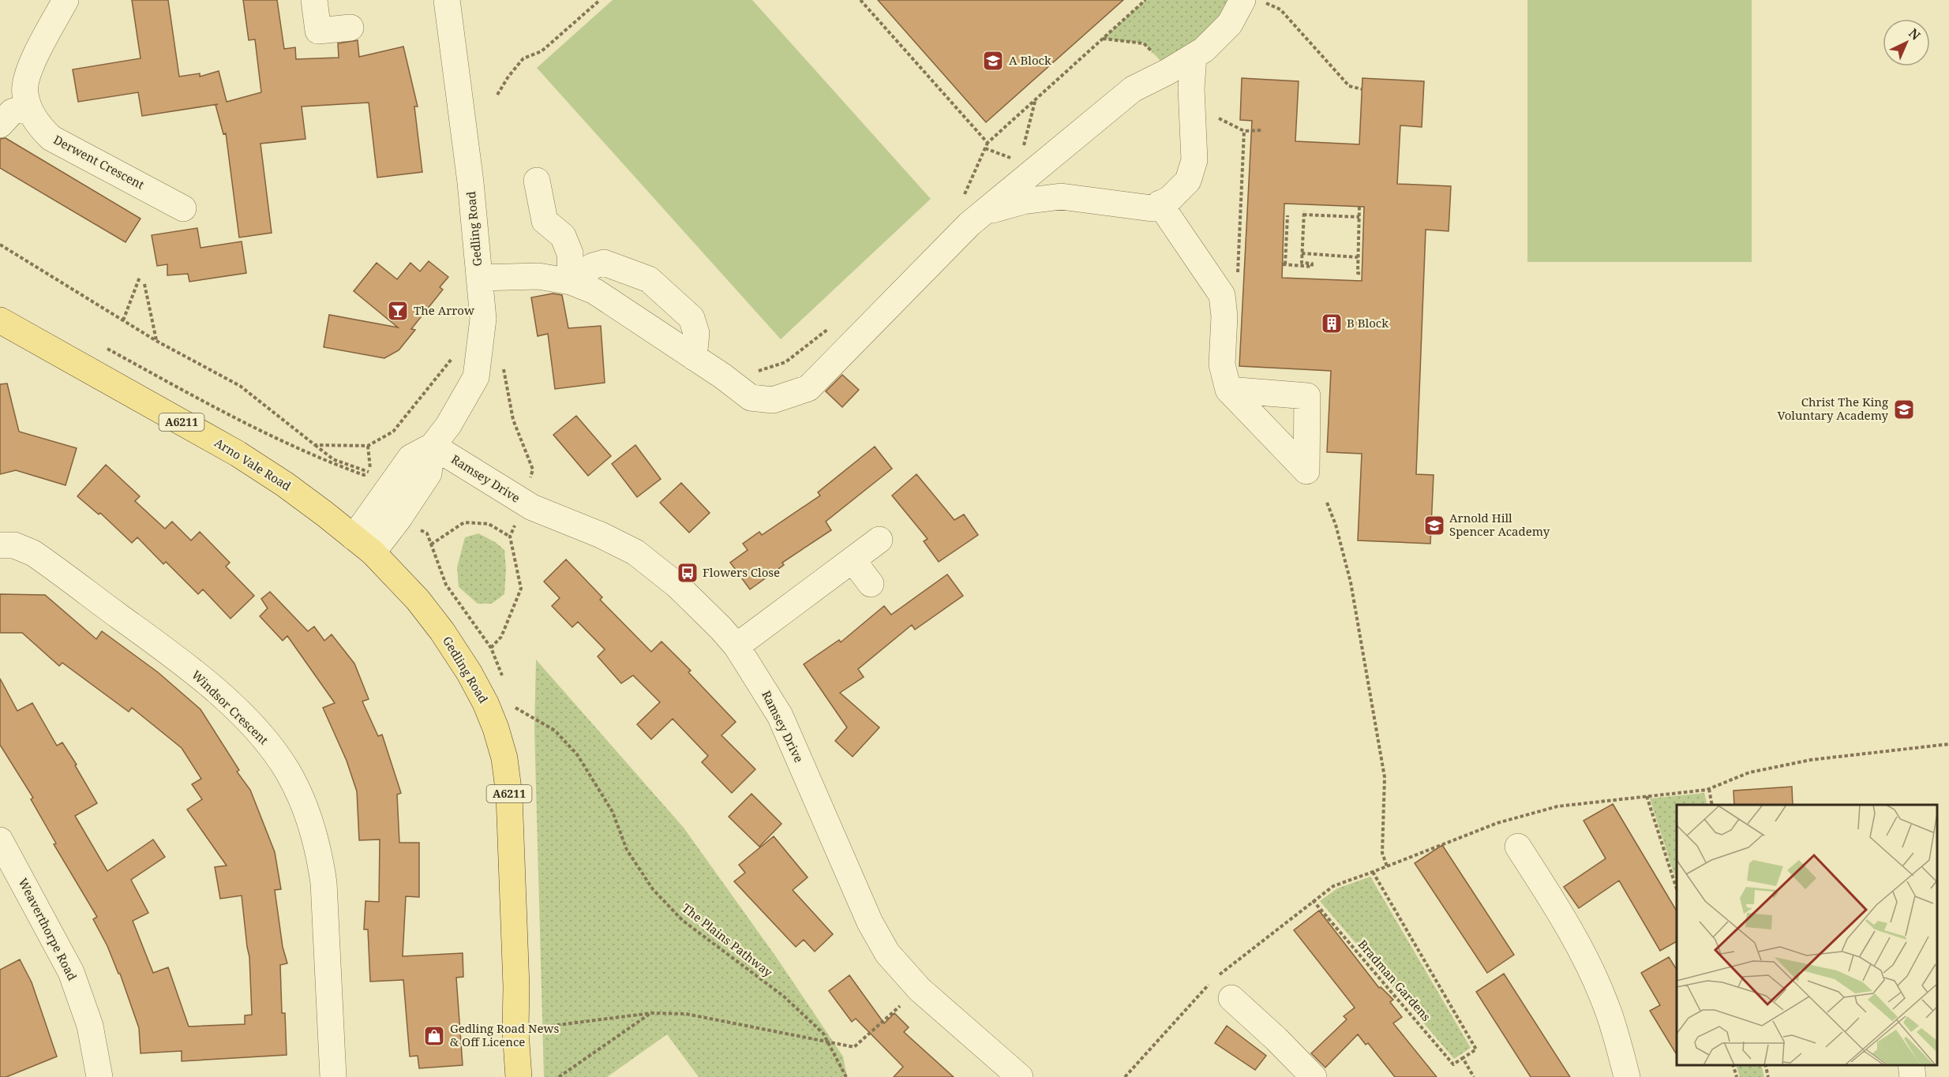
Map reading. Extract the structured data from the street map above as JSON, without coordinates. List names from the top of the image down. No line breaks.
{"streets":{"main road":["Gedling Road","A6211","Arno Vale Road"],"street":["Derwent Crescent","Ramsey Drive","Windsor Crescent","Weaverthorpe Road"],"path":["The Plains Pathway","Bradman Gardens"]},"crossings":[["Gedling Road","Arno Vale Road"],["Gedling Road","Ramsey Drive"]],"places":{"school or university":["A Block","Christ The King Voluntary Academy","Arnold Hill Spencer Academy"],"bar":["The Arrow"],"building":["B Block"],"bus stop":["Flowers Close"],"shop":["Gedling Road News & Off Licence"]},"north":"top right"}
